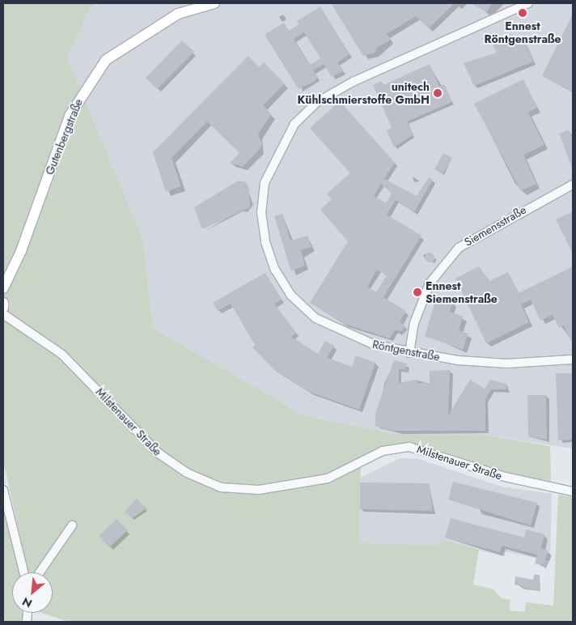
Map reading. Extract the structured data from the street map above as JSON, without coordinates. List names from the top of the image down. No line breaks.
{"streets":{"main road":["Gutenbergstraße"],"street":["Siemensstraße","Röntgenstraße","Milstenauer Straße"]},"crossings":[["Siemensstraße","Röntgenstraße"]],"places":["Ennest Röntgenstraße","unitech Kühlschmierstoffe GmbH","Ennest Siemenstraße"],"north":"bottom left"}
